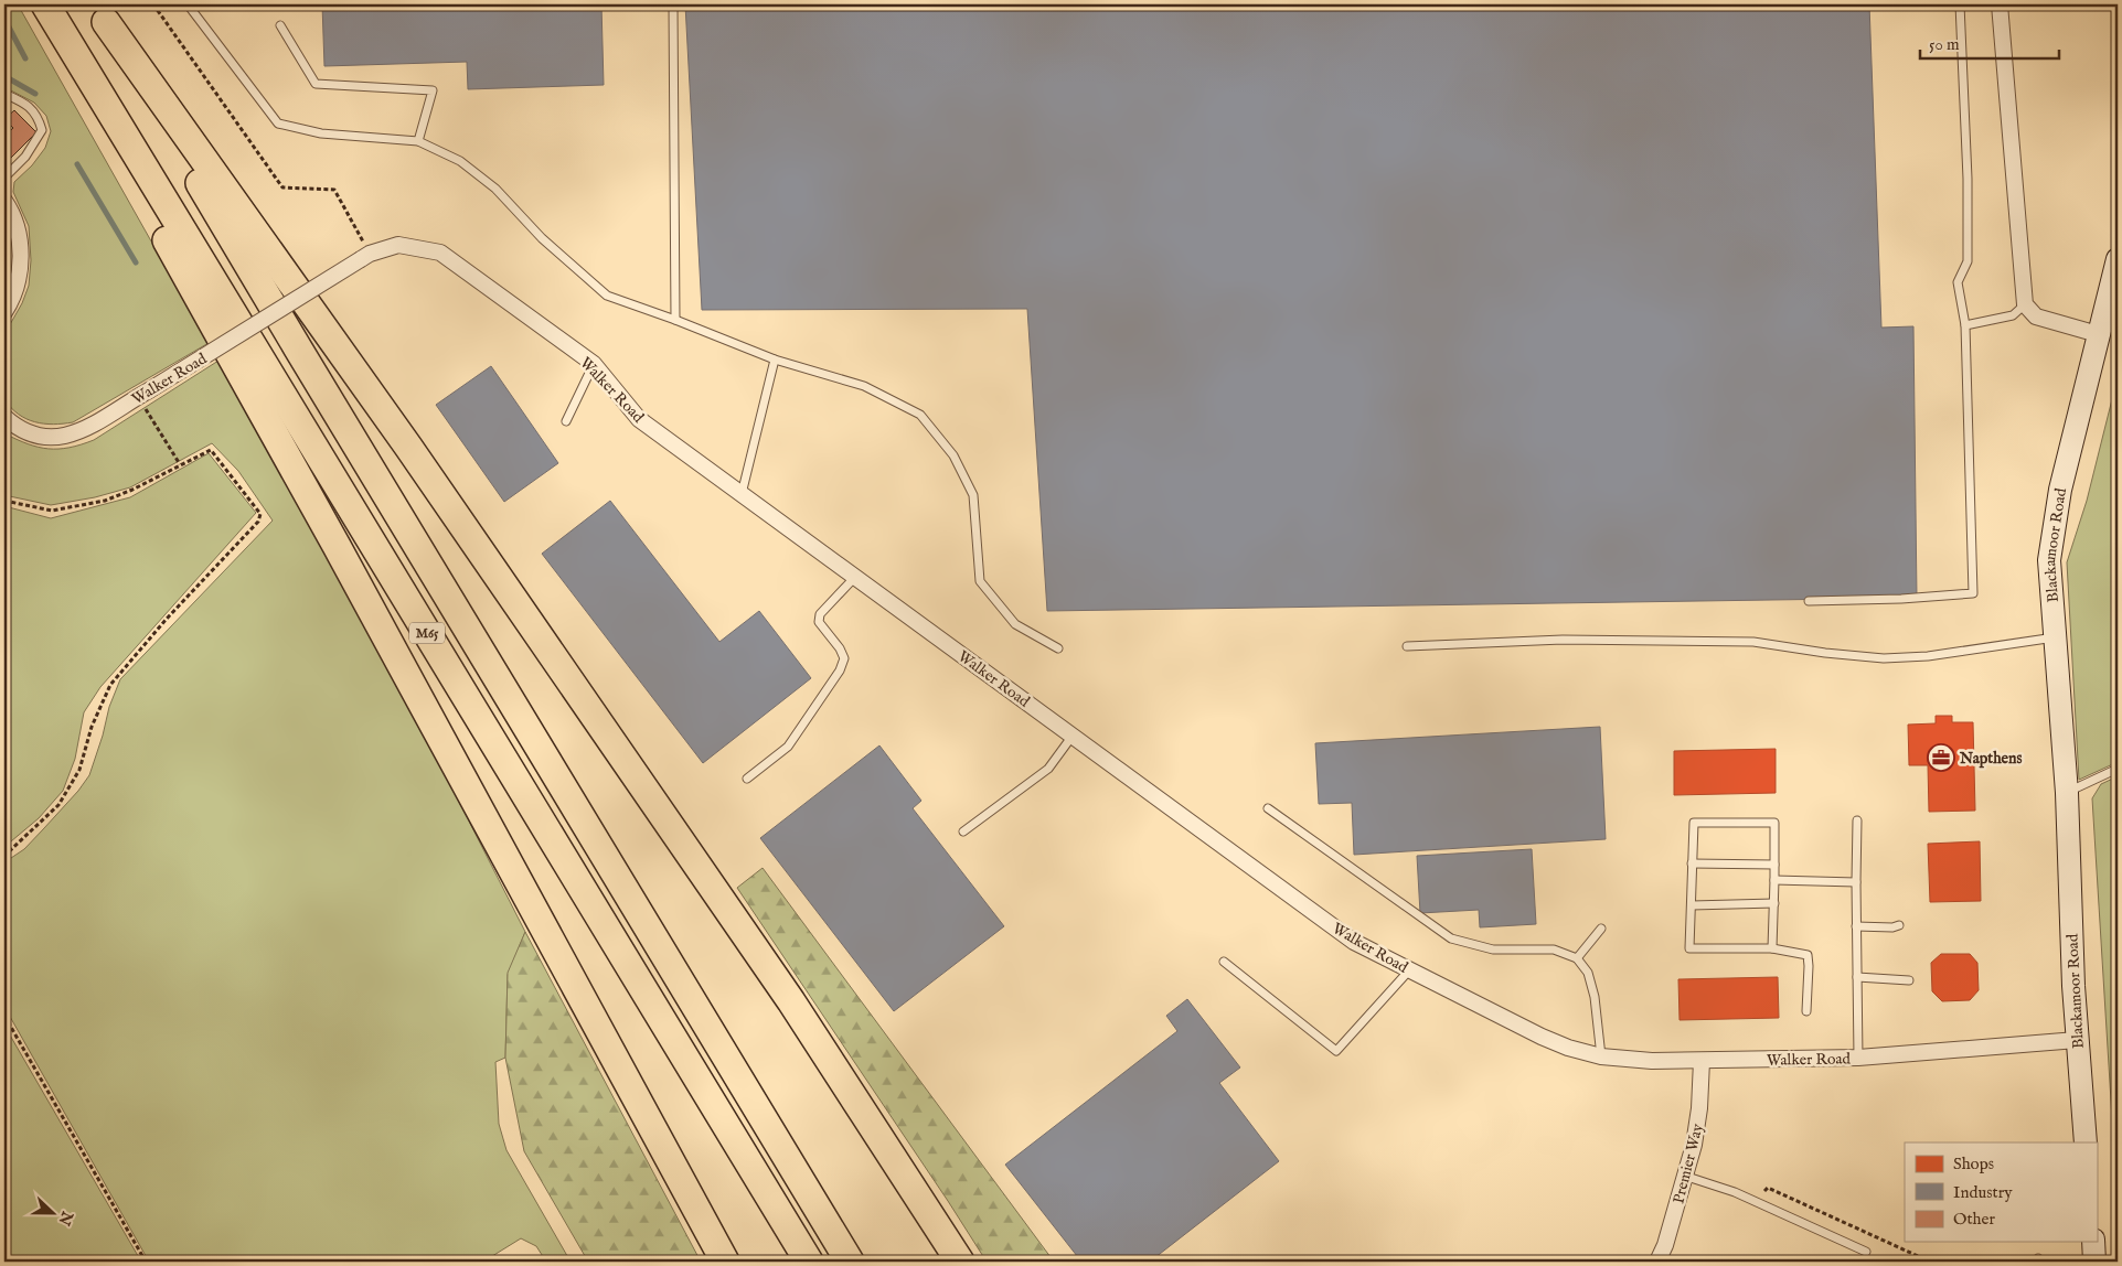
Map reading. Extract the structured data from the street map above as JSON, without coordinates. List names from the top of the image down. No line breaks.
{"streets":{"highway":["M65"],"main road":["Blackamoor Road"],"street":["Walker Road","Premier Way"]},"crossings":[["Walker Road","Blackamoor Road"],["Walker Road","Premier Way"]],"places":{"office":["Napthens"]},"legend":["Shops","Industry","Other"],"scale_bar":"50 m","north":"right"}
